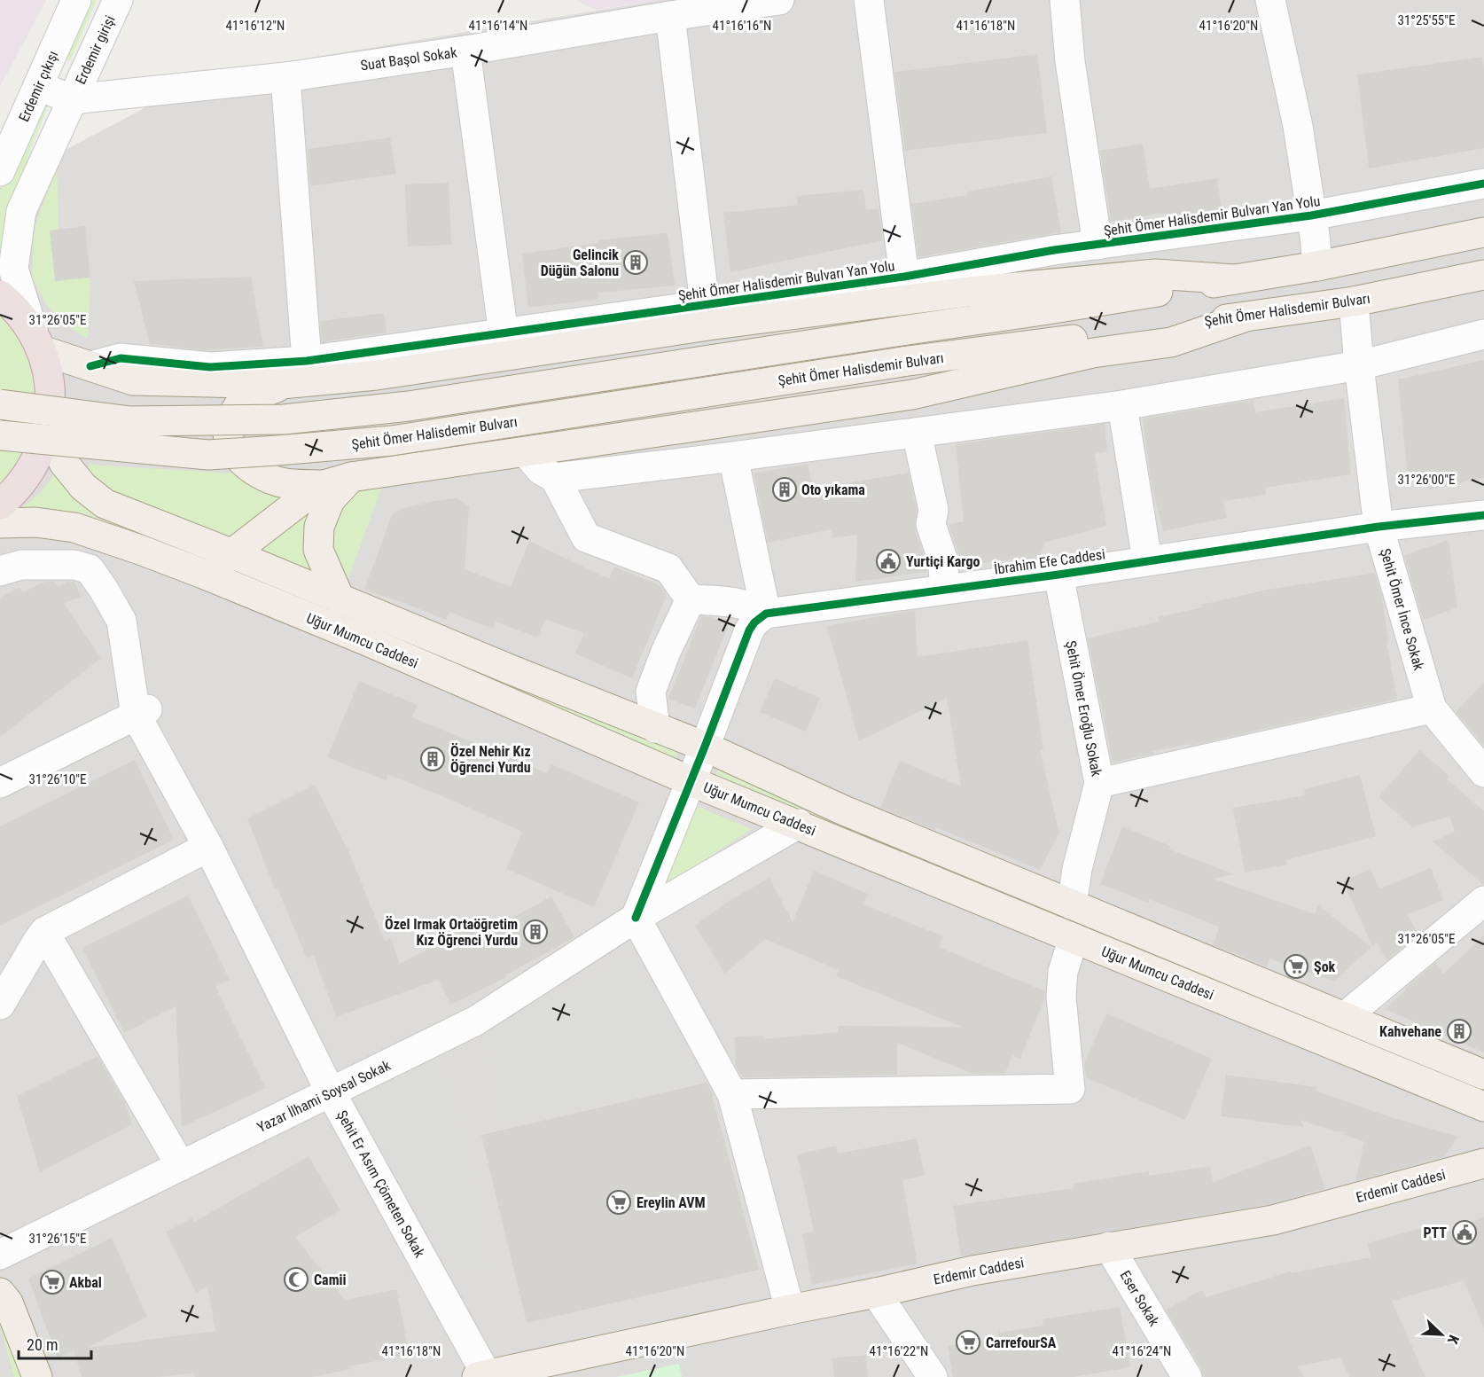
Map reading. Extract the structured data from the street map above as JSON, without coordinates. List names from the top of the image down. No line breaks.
{"streets":{"main road":["Şehit Ömer Halisdemir Bulvarı","Uğur Mumcu Caddesi","Erdemir Caddesi"],"street":["Erdemir girişi","Suat Başol Sokak","Erdemir çıkışı","Şehit Ömer Halisdemir Bulvarı Yan Yolu","İbrahim Efe Caddesi","Şehit Ömer İnce Sokak","Şehit Ömer Eroğlu Sokak","Yazar İlhami Soysal Sokak","Şehit Er Asım Çömeten Sokak","Eser Sokak"]},"crossings":[["Erdemir girişi","Suat Başol Sokak"],["Erdemir girişi","Şehit Ömer Halisdemir Bulvarı"],["Suat Başol Sokak","Erdemir çıkışı"],["Şehit Ömer Halisdemir Bulvarı Yan Yolu","Şehit Ömer Halisdemir Bulvarı"],["Şehit Ömer Halisdemir Bulvarı","Şehit Ömer İnce Sokak"],["İbrahim Efe Caddesi","Şehit Ömer İnce Sokak"],["İbrahim Efe Caddesi","Şehit Ömer Eroğlu Sokak"],["Uğur Mumcu Caddesi","Şehit Ömer Eroğlu Sokak"],["Uğur Mumcu Caddesi","Yazar İlhami Soysal Sokak"],["Yazar İlhami Soysal Sokak","Şehit Er Asım Çömeten Sokak"],["Şehit Er Asım Çömeten Sokak","Erdemir Caddesi"],["Erdemir Caddesi","Eser Sokak"]],"places":{"building":["Gelincik Düğün Salonu","Oto yıkama","Özel Nehir Kız Öğrenci Yurdu","Özel Irmak Ortaöğretim Kız Öğrenci Yurdu","Kahvehane"],"public building":["Yurtiçi Kargo","PTT"],"supermarket":["Şok","Ereylin AVM","Akbal","CarrefourSA"],"mosque":["Camii"]},"scale_bar":"20 m","north":"bottom right","coordinates":["31°25'55\"E","41°16'12\"N","41°16'14\"N","41°16'16\"N","41°16'18\"N","41°16'20\"N","31°26'05\"E","31°26'00\"E","31°26'10\"E","31°26'15\"E","41°16'22\"N","41°16'24\"N"]}
